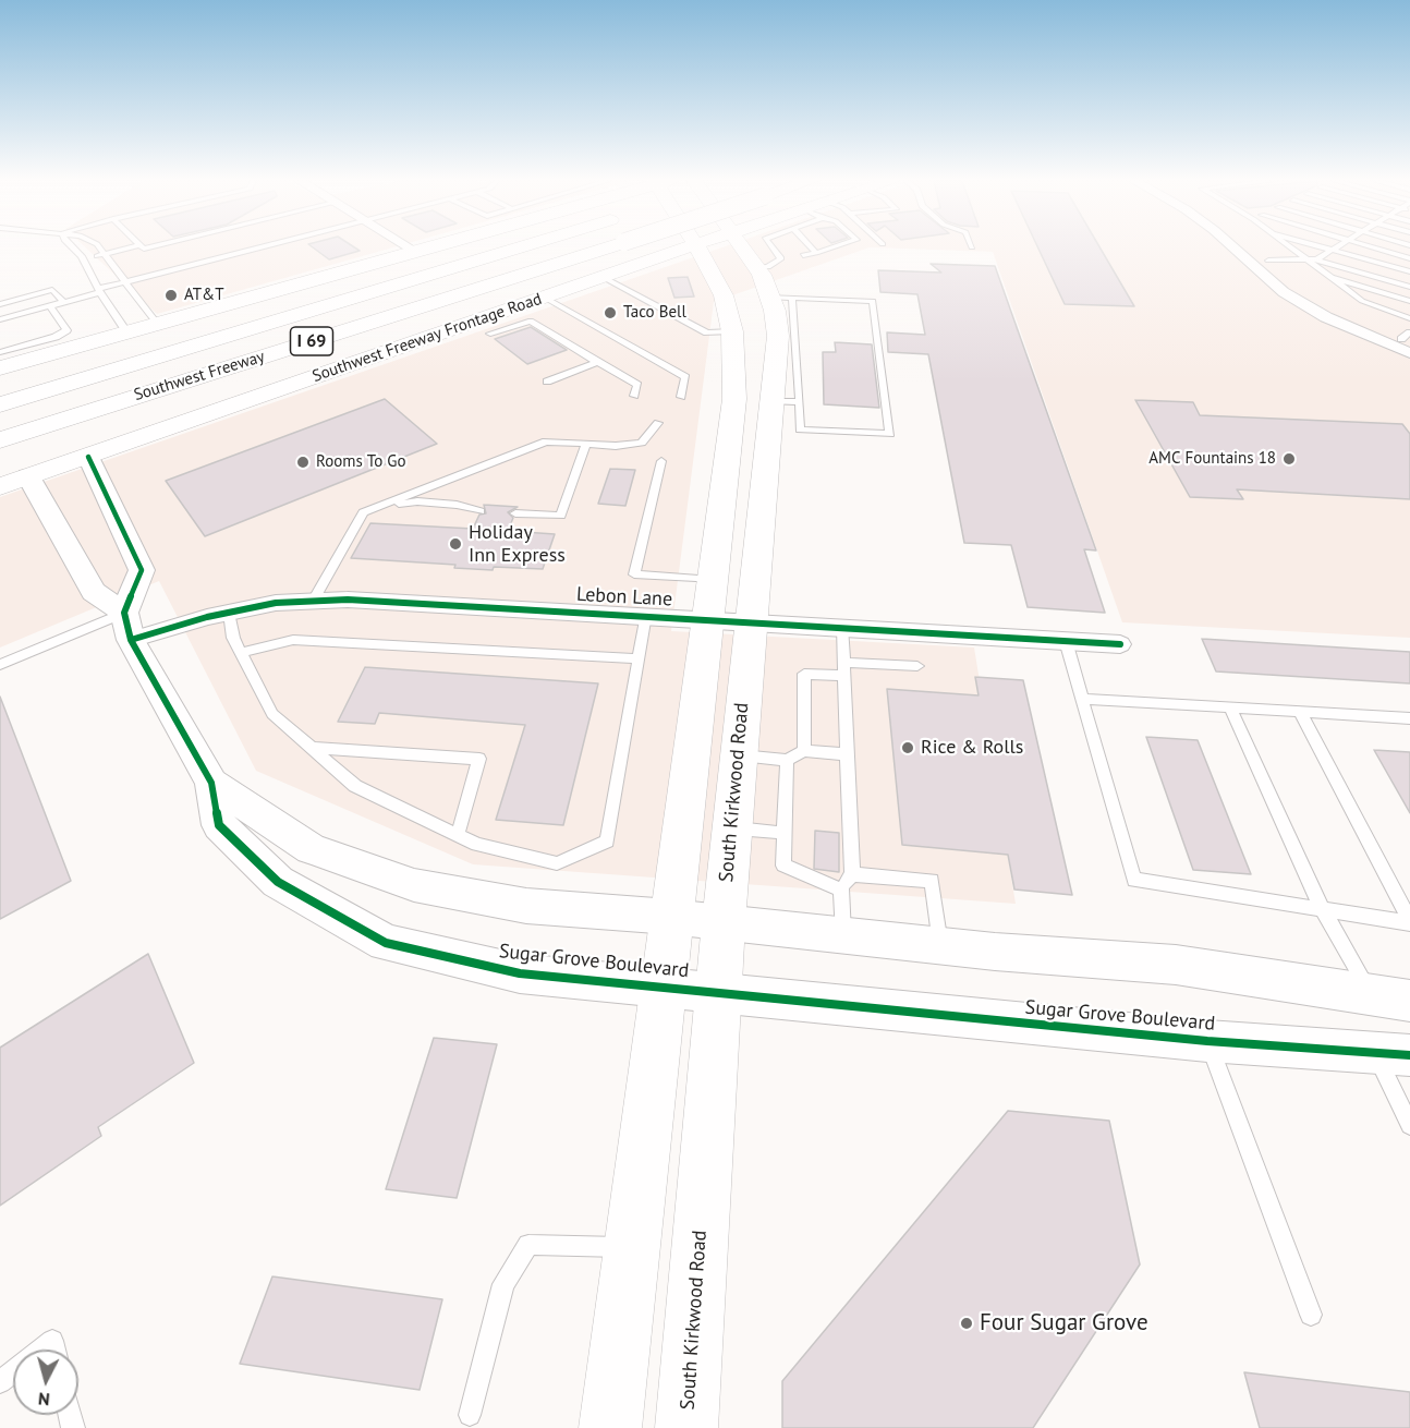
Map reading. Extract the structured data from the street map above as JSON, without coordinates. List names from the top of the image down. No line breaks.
{"streets":{"main road":["Southwest Freeway Frontage Road","I 69","Southwest Freeway","South Kirkwood Road"],"street":["Lebon Lane","Sugar Grove Boulevard"]},"crossings":[["Southwest Freeway Frontage Road","Sugar Grove Boulevard"],["Lebon Lane","South Kirkwood Road"],["Lebon Lane","Sugar Grove Boulevard"],["South Kirkwood Road","Sugar Grove Boulevard"]],"places":["AT&T","Taco Bell","AMC Fountains 18","Rooms To Go","Holiday Inn Express","Rice & Rolls","Four Sugar Grove"],"north":"bottom"}
